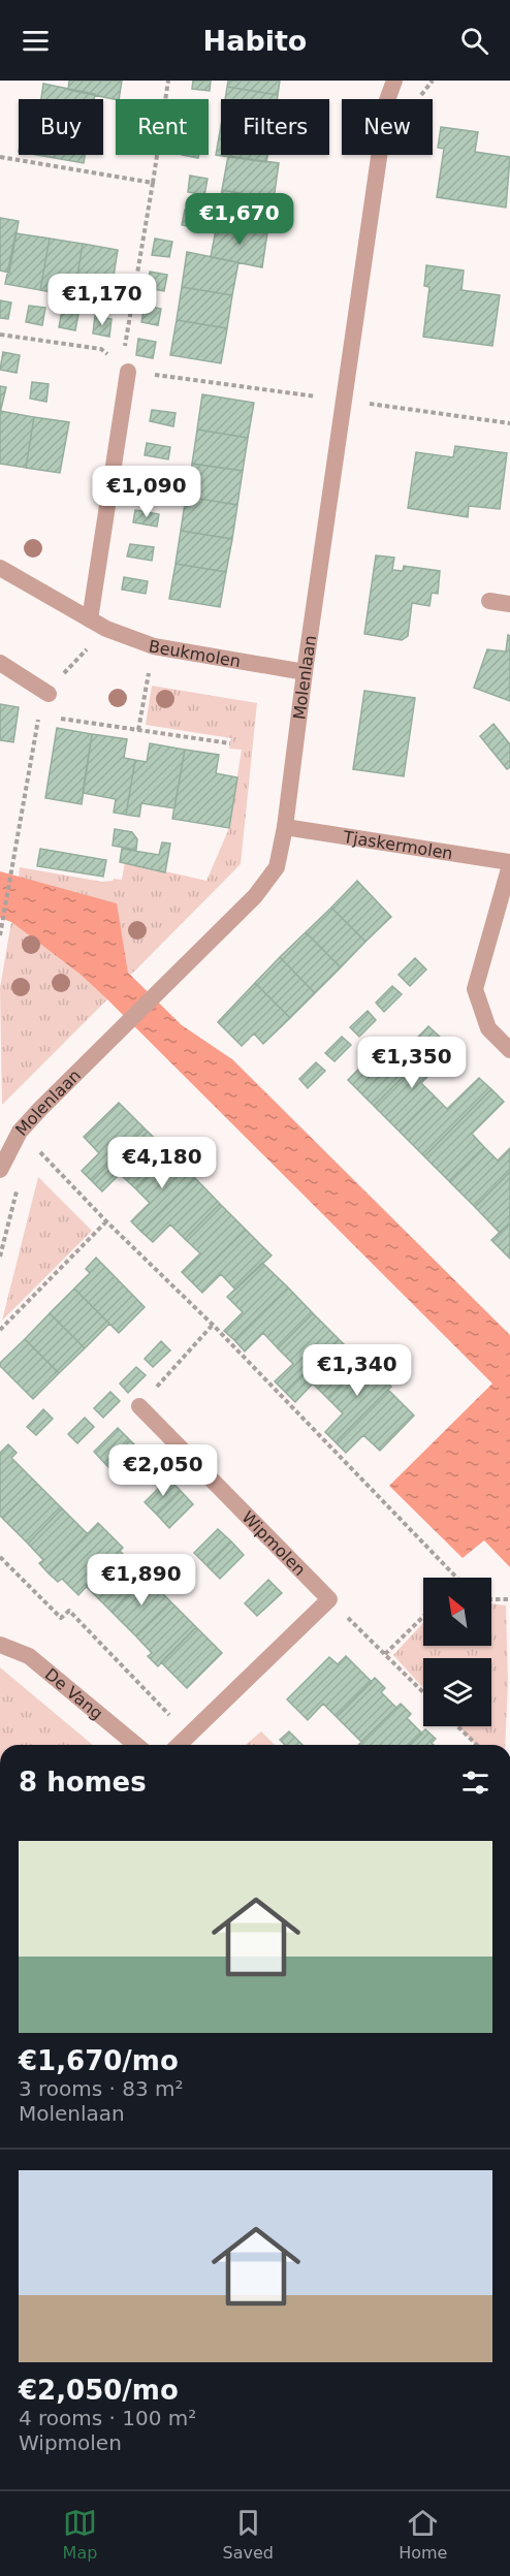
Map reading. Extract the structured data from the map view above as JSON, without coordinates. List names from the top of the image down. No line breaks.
{"streets":{"street":["Beukmolen","Molenlaan","Tjaskermolen","Wipmolen","De Vang"]},"crossings":[["Beukmolen","Molenlaan"],["Molenlaan","Tjaskermolen"]],"north":"top left","page":{"header":"Habito","chip":["Buy","Rent","Filters","New"],"price":["€1,670","€1,170","€1,090","€1,350","€4,180","€1,340","€2,050","€1,890"],"heading":"8 homes","list":[{"name":"€1,670/mo","note":"3 rooms · 83 m² · Molenlaan"},{"name":"€2,050/mo","note":"4 rooms · 100 m² · Wipmolen"}],"tabs":["Map","Saved","Home"]}}
